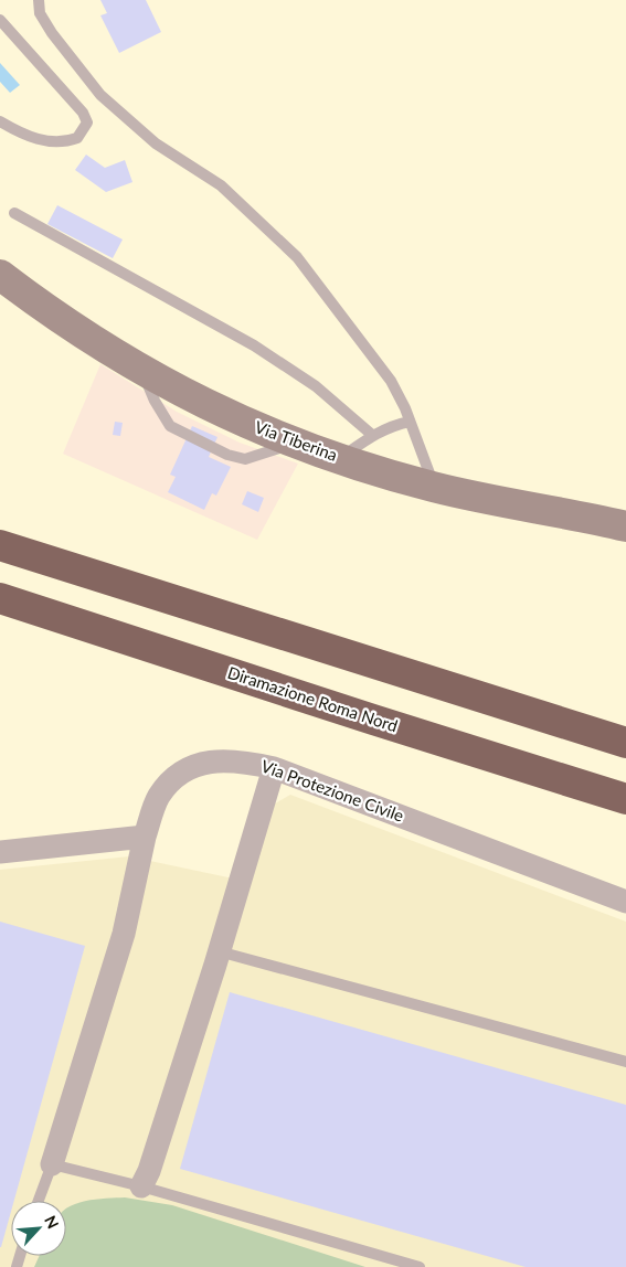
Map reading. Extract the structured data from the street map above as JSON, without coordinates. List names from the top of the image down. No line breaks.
{"streets":{"highway":["Diramazione Roma Nord"],"main road":["Via Tiberina"],"street":["Via Protezione Civile"]},"north":"top right"}
